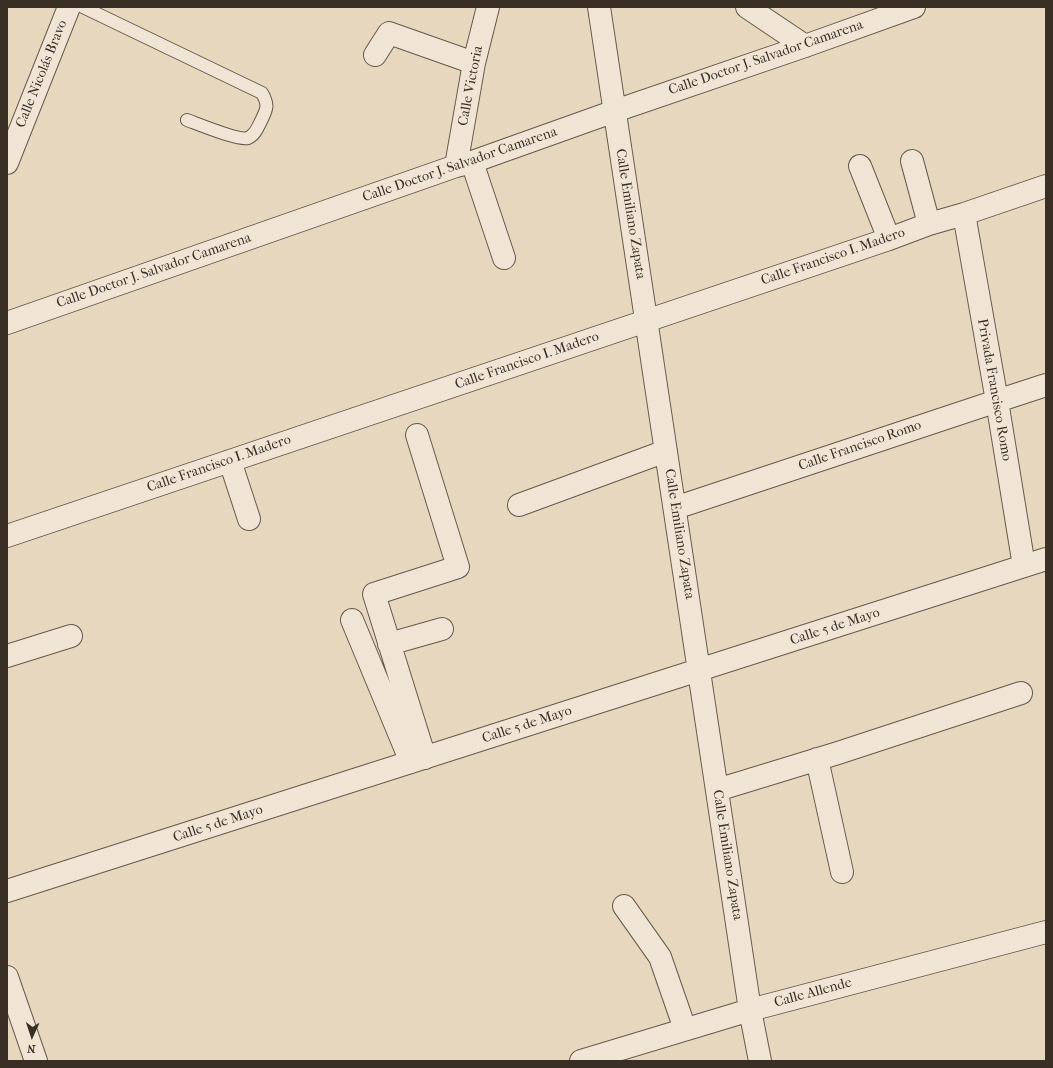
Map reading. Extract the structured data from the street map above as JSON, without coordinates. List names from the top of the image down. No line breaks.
{"streets":{"street":["Calle Doctor J. Salvador Camarena","Calle Nicolás Bravo","Calle Victoria","Calle Emiliano Zapata","Calle Francisco I. Madero","Privada Francisco Romo","Calle Francisco Romo","Calle 5 de Mayo","Calle Allende"]},"crossings":[["Calle Doctor J. Salvador Camarena","Calle Victoria"],["Calle Doctor J. Salvador Camarena","Calle Emiliano Zapata"],["Calle Emiliano Zapata","Calle Francisco I. Madero"],["Calle Emiliano Zapata","Calle Francisco Romo"],["Calle Emiliano Zapata","Calle 5 de Mayo"],["Calle Emiliano Zapata","Calle Allende"],["Calle Francisco I. Madero","Privada Francisco Romo"],["Privada Francisco Romo","Calle Francisco Romo"],["Privada Francisco Romo","Calle 5 de Mayo"]],"north":"bottom"}
